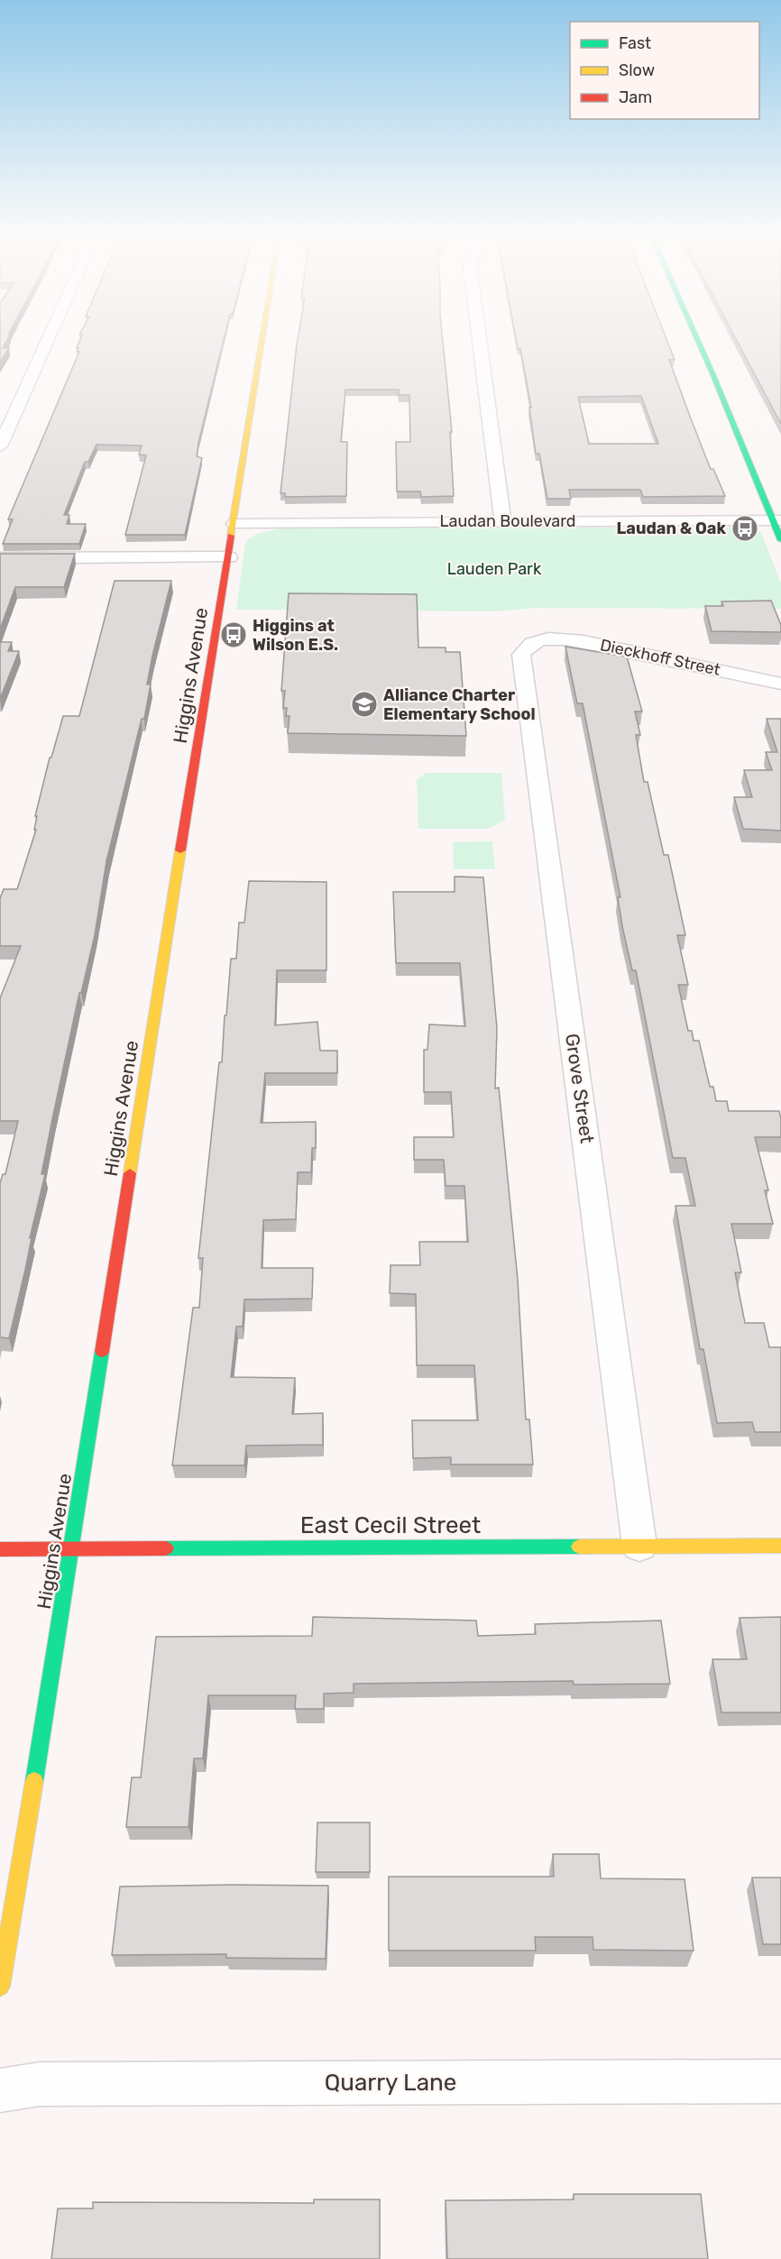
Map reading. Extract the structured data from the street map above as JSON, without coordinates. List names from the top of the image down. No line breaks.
{"streets":{"street":["Laudan Boulevard","Dieckhoff Street","Higgins Avenue","Grove Street","East Cecil Street","Quarry Lane"]},"crossings":[["Laudan Boulevard","Higgins Avenue"],["Dieckhoff Street","Grove Street"],["Higgins Avenue","East Cecil Street"],["Grove Street","East Cecil Street"]],"parks":["Lauden Park"],"places":{"bus stop":["Laudan & Oak","Higgins at Wilson E.S."],"school or university":["Alliance Charter Elementary School"]},"legend":["Fast","Slow","Jam"]}
